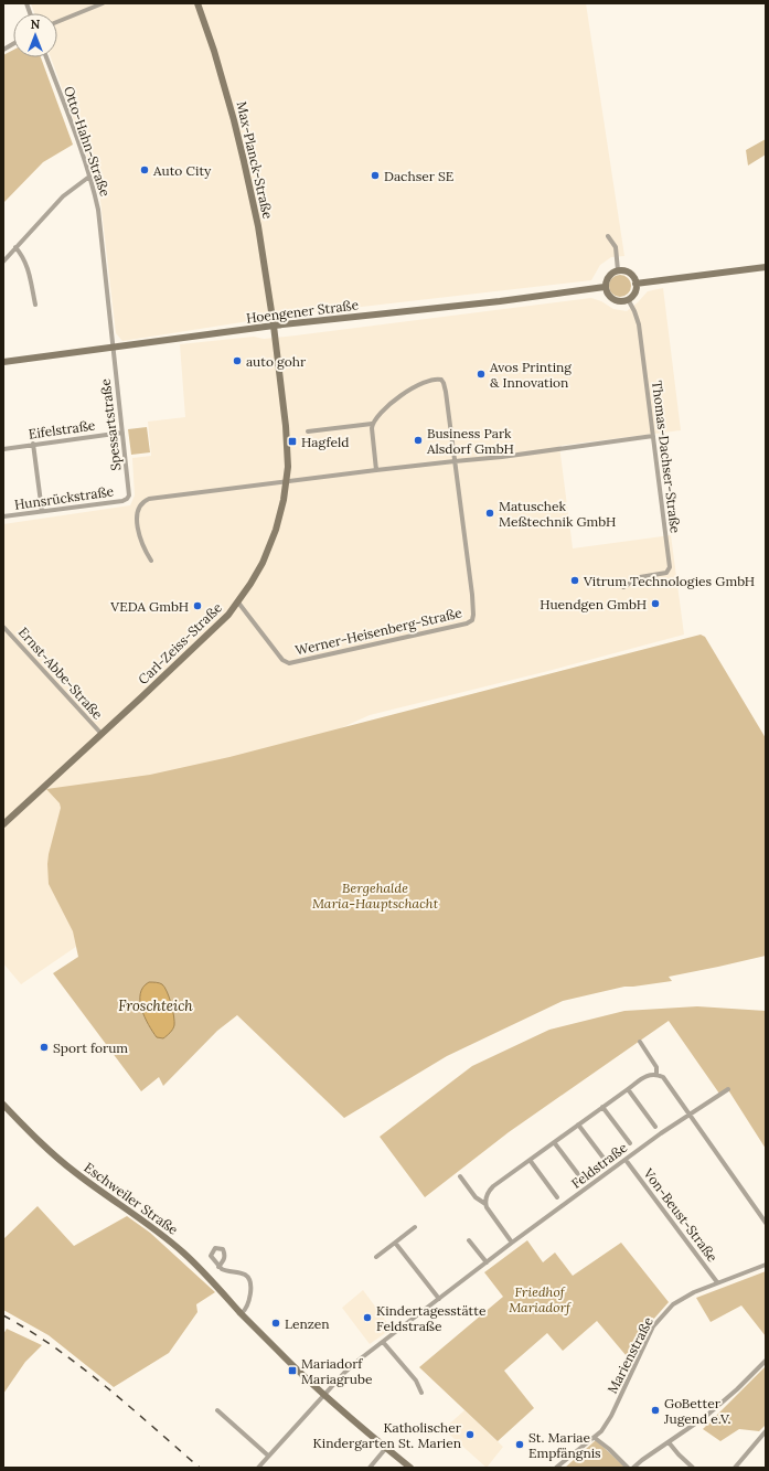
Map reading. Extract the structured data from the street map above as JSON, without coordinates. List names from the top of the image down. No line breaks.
{"streets":{"street":["Otto-Hahn-Straße","Max-Planck-Straße","Hoengener Straße","Spessartstraße","Eifelstraße","Thomas-Dachser-Straße","Hunsrückstraße","Werner-Heisenberg-Straße","Carl-Zeiss-Straße","Ernst-Abbe-Straße","Feldstraße","Eschweiler Straße","Von-Beust-Straße","Marienstraße"]},"crossings":[["Otto-Hahn-Straße","Hoengener Straße"],["Otto-Hahn-Straße","Spessartstraße"],["Max-Planck-Straße","Hoengener Straße"],["Max-Planck-Straße","Carl-Zeiss-Straße"],["Hoengener Straße","Spessartstraße"],["Hoengener Straße","Thomas-Dachser-Straße"],["Hoengener Straße","Carl-Zeiss-Straße"],["Spessartstraße","Eifelstraße"],["Spessartstraße","Hunsrückstraße"],["Werner-Heisenberg-Straße","Carl-Zeiss-Straße"],["Carl-Zeiss-Straße","Ernst-Abbe-Straße"],["Feldstraße","Eschweiler Straße"],["Feldstraße","Von-Beust-Straße"],["Von-Beust-Straße","Marienstraße"]],"water":["Froschteich"],"parks":["Bergehalde Maria-Hauptschacht","Friedhof Mariadorf"],"places":{"other":["Auto City","Dachser SE","auto gohr","Avos Printing & Innovation","Business Park Alsdorf GmbH","Matuschek Meßtechnik GmbH","Vitrum Technologies GmbH","Huendgen GmbH","VEDA GmbH","Sport forum","Kindertagesstätte Feldstraße","Lenzen","GoBetter Jugend e.V.","Katholischer Kindergarten St. Marien","St. Mariae Empfängnis"],"transit":["Hagfeld","Mariadorf Mariagrube"]},"north":"top"}
